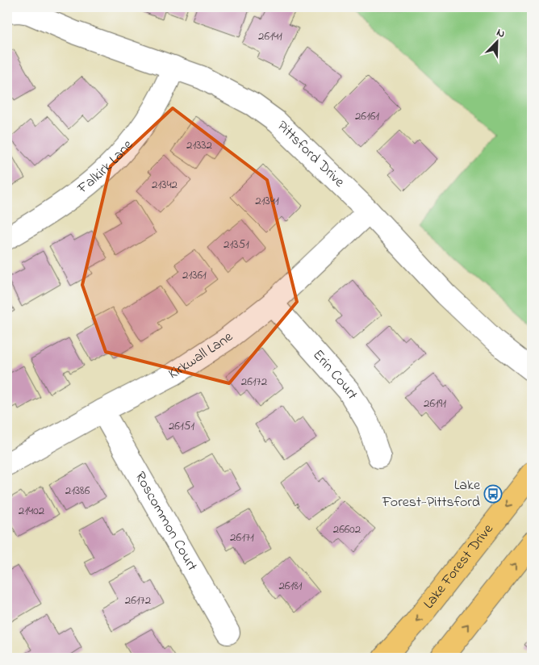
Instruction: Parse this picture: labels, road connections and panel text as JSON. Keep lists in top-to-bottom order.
{
  "streets": {
    "main road": ["Lake Forest Drive"],
    "street": [
      "Pittsford Drive",
      "Falkirk Lane",
      "Kirkwall Lane",
      "Erin Court",
      "Roscommon Court"
    ]
  },
  "crossings": [
    ["Pittsford Drive", "Falkirk Lane"],
    ["Pittsford Drive", "Kirkwall Lane"],
    ["Kirkwall Lane", "Erin Court"],
    ["Kirkwall Lane", "Roscommon Court"]
  ],
  "places": {
    "bus stop": ["Lake Forest-Pittsford"]
  },
  "house_numbers": [
    "26141",
    "26161",
    "21332",
    "21342",
    "21341",
    "21351",
    "21361",
    "26172",
    "26191",
    "26151",
    "21386",
    "21402",
    "26602",
    "26171",
    "26181",
    "26172"
  ],
  "north": "top right"
}
